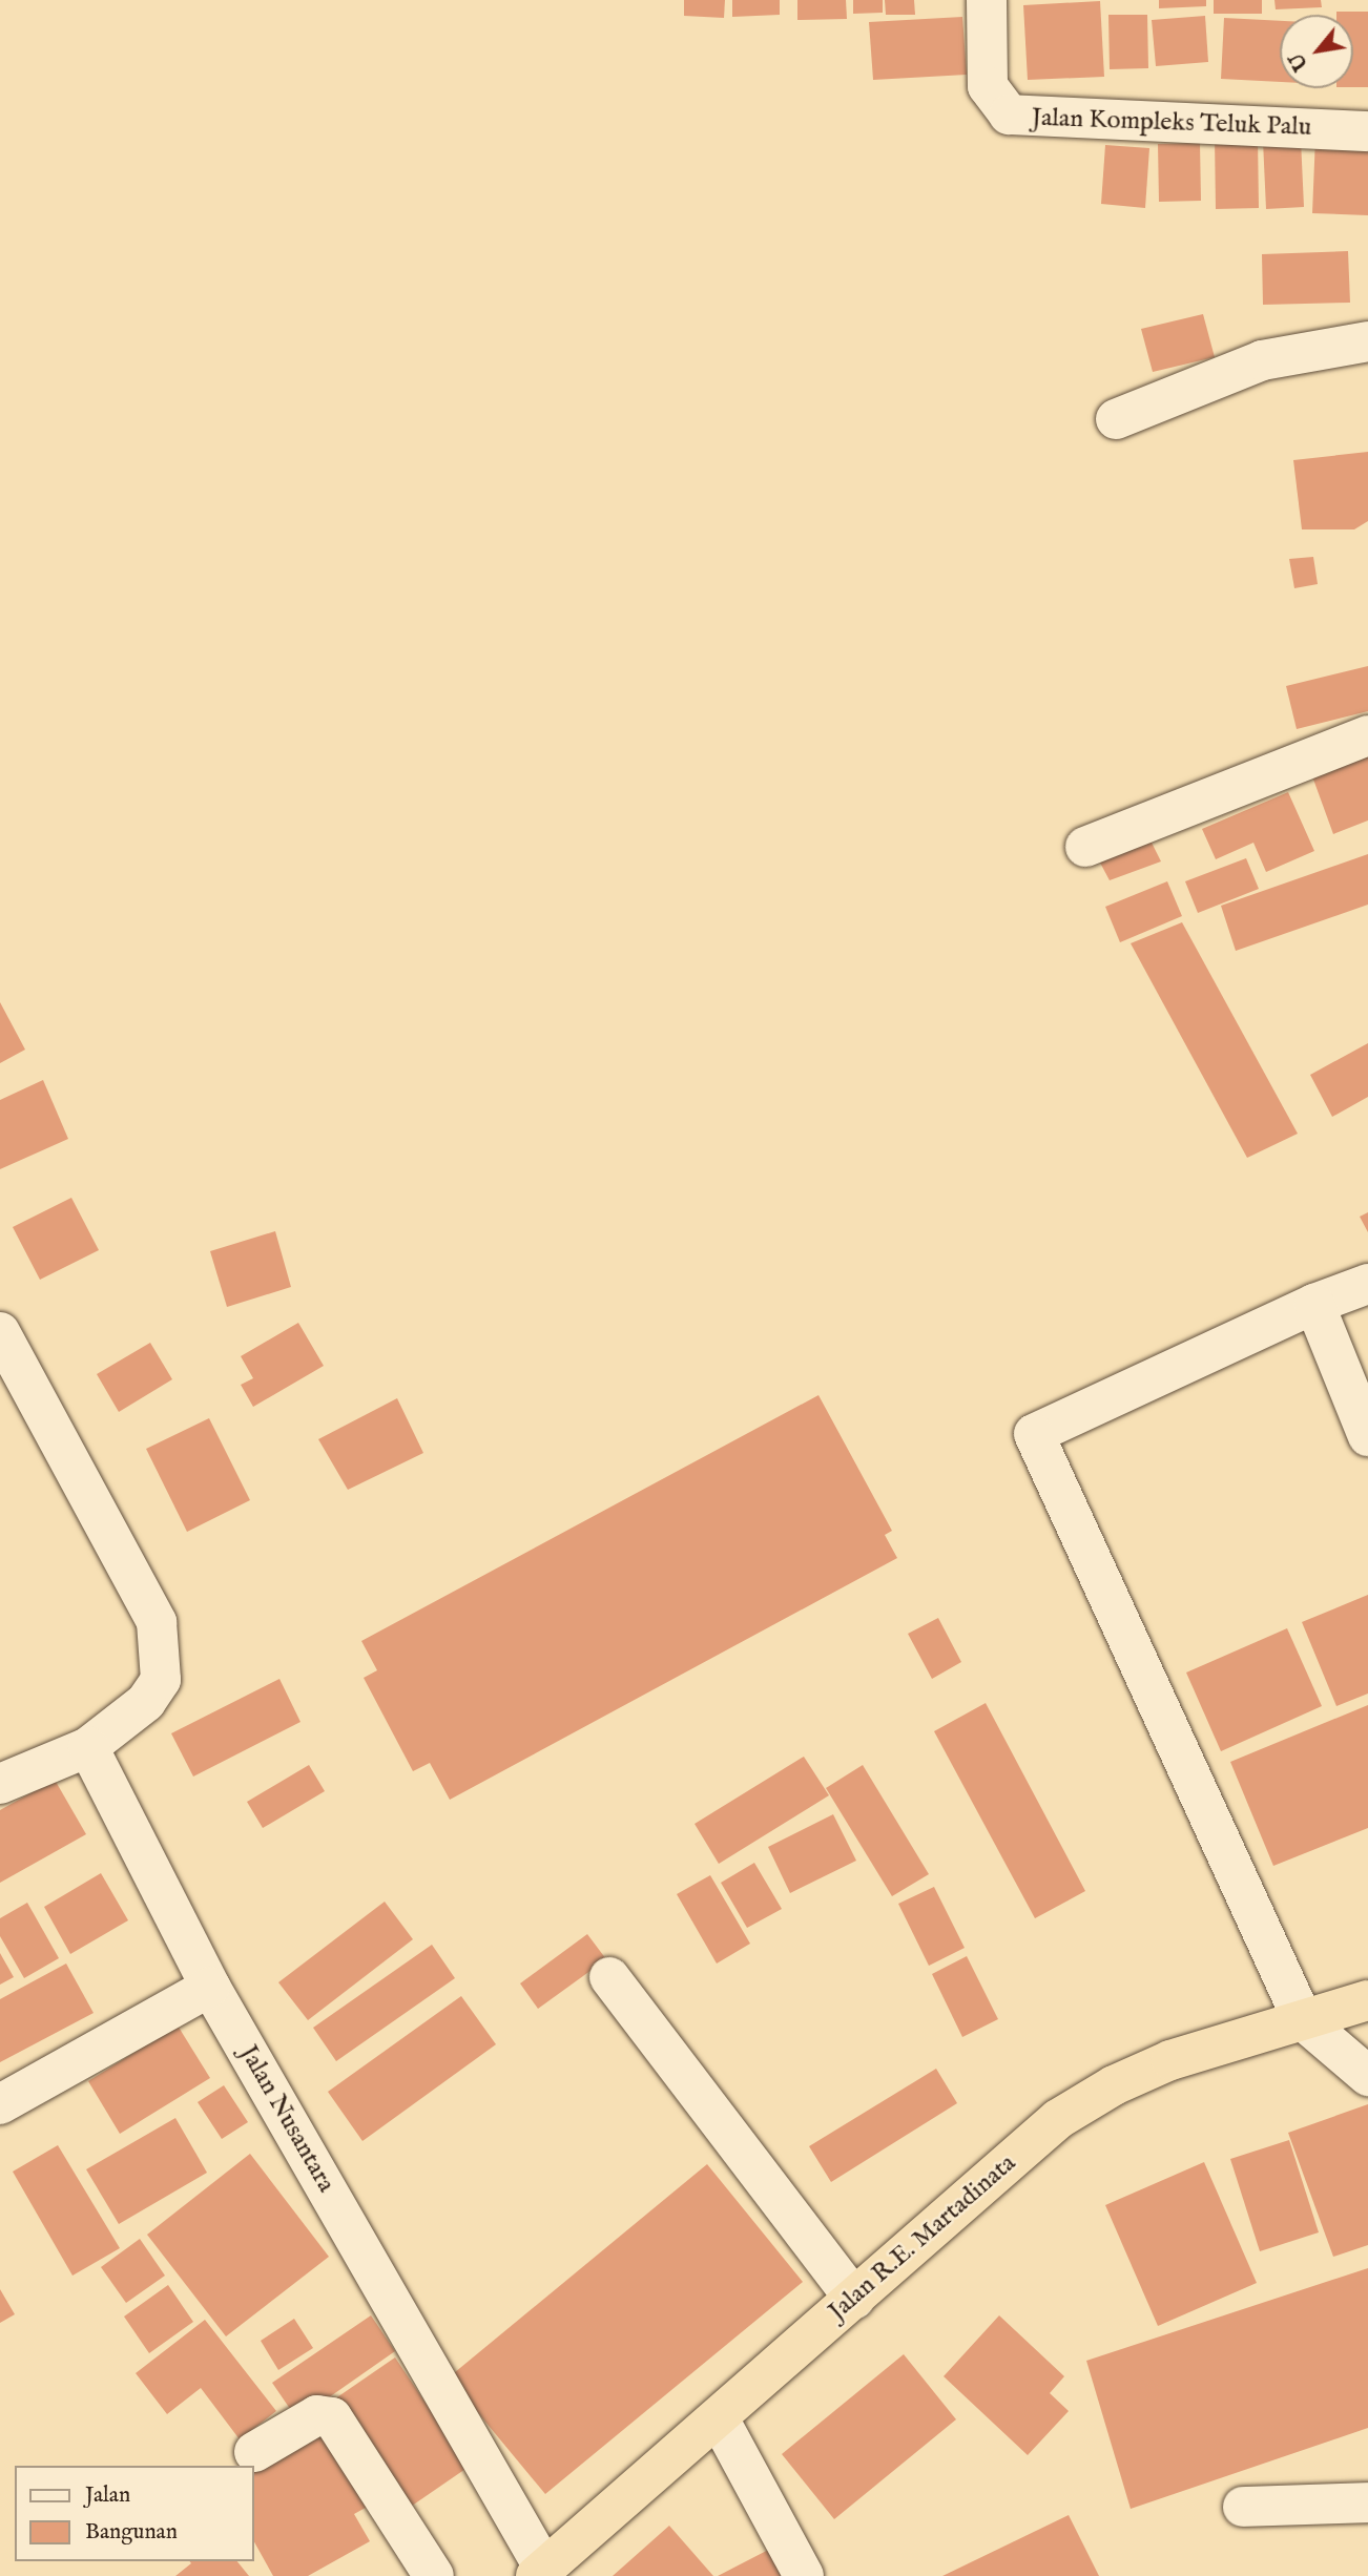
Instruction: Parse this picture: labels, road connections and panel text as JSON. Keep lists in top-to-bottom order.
{
  "streets": {
    "highway": ["Jalan R.E. Martadinata"],
    "street": ["Jalan Kompleks Teluk Palu", "Jalan Nusantara"]
  },
  "crossings": [
    ["Jalan Nusantara", "Jalan R.E. Martadinata"]
  ],
  "legend": ["Jalan", "Bangunan"],
  "north": "bottom left"
}
